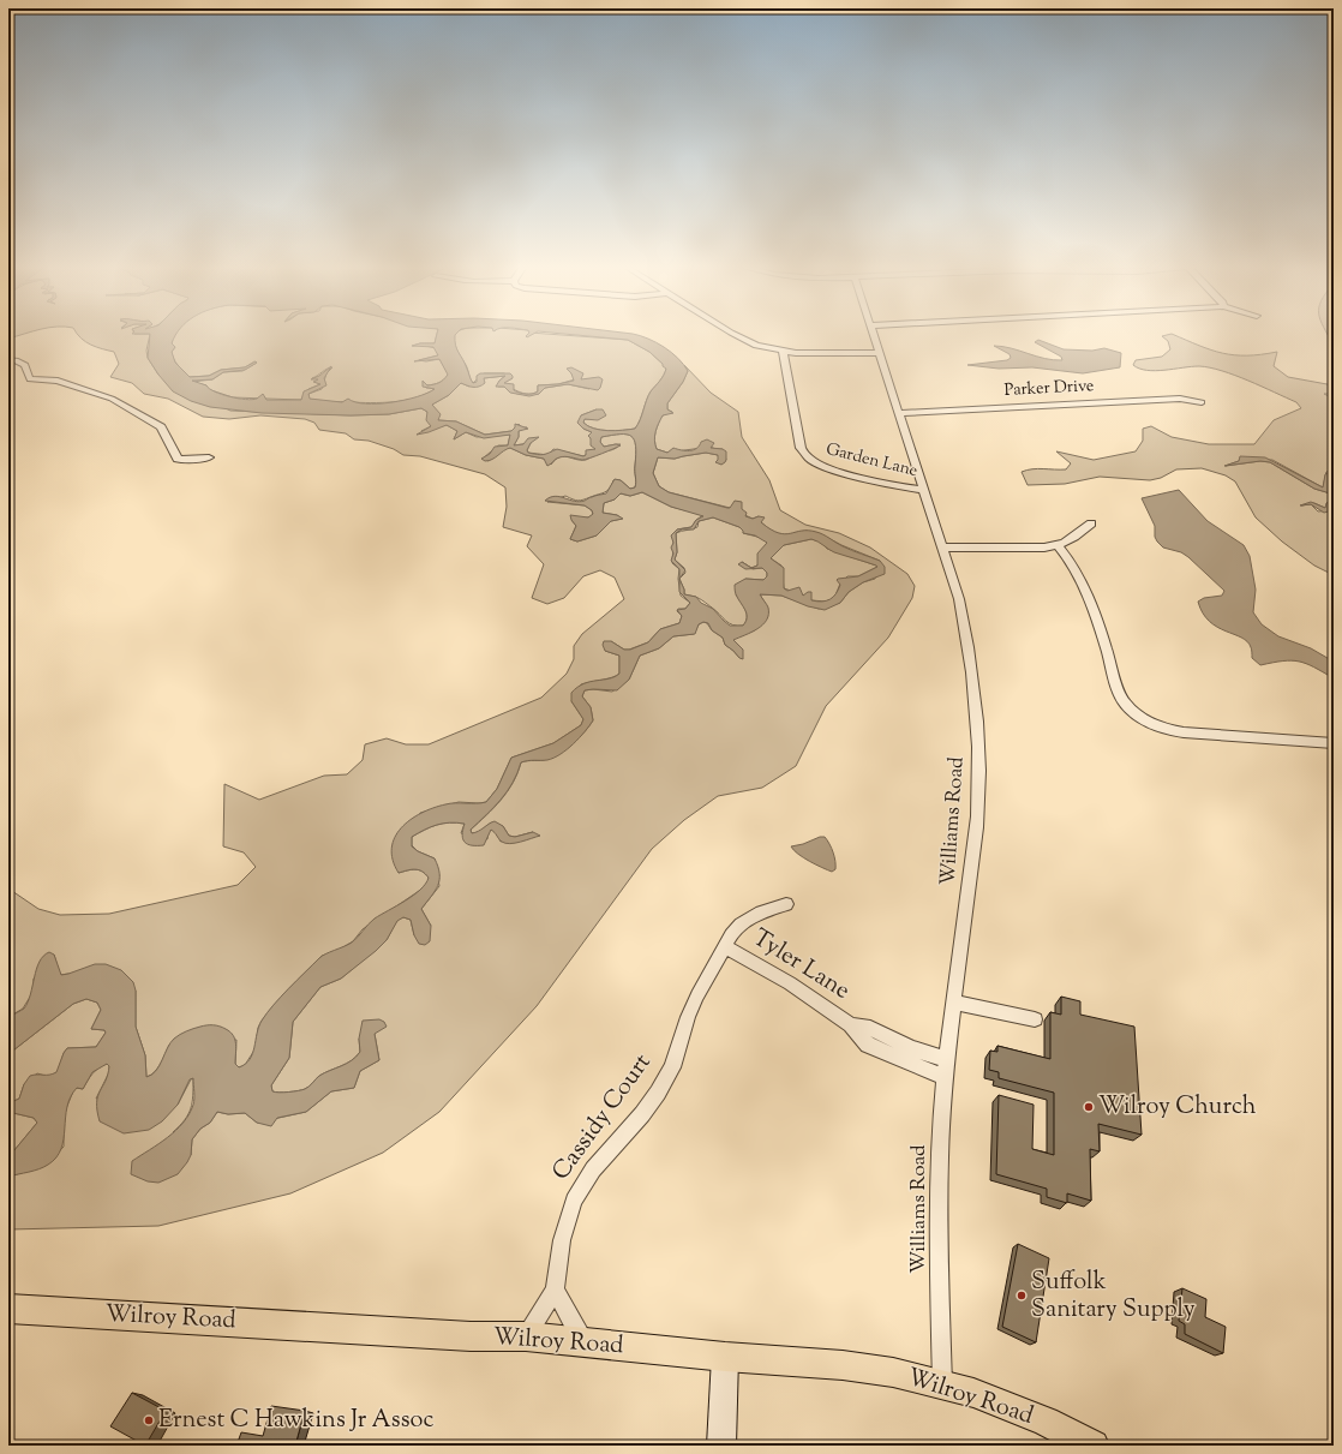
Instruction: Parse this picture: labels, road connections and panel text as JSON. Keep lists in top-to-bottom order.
{
  "streets": {
    "main road": ["Wilroy Road"],
    "street": [
      "Parker Drive",
      "Garden Lane",
      "Williams Road",
      "Tyler Lane",
      "Cassidy Court"
    ]
  },
  "crossings": [
    ["Parker Drive", "Williams Road"],
    ["Garden Lane", "Williams Road"],
    ["Williams Road", "Tyler Lane"],
    ["Williams Road", "Wilroy Road"],
    ["Tyler Lane", "Cassidy Court"],
    ["Cassidy Court", "Wilroy Road"]
  ],
  "places": ["Wilroy Church", "Suffolk Sanitary Supply", "Ernest C Hawkins Jr Assoc"]
}
